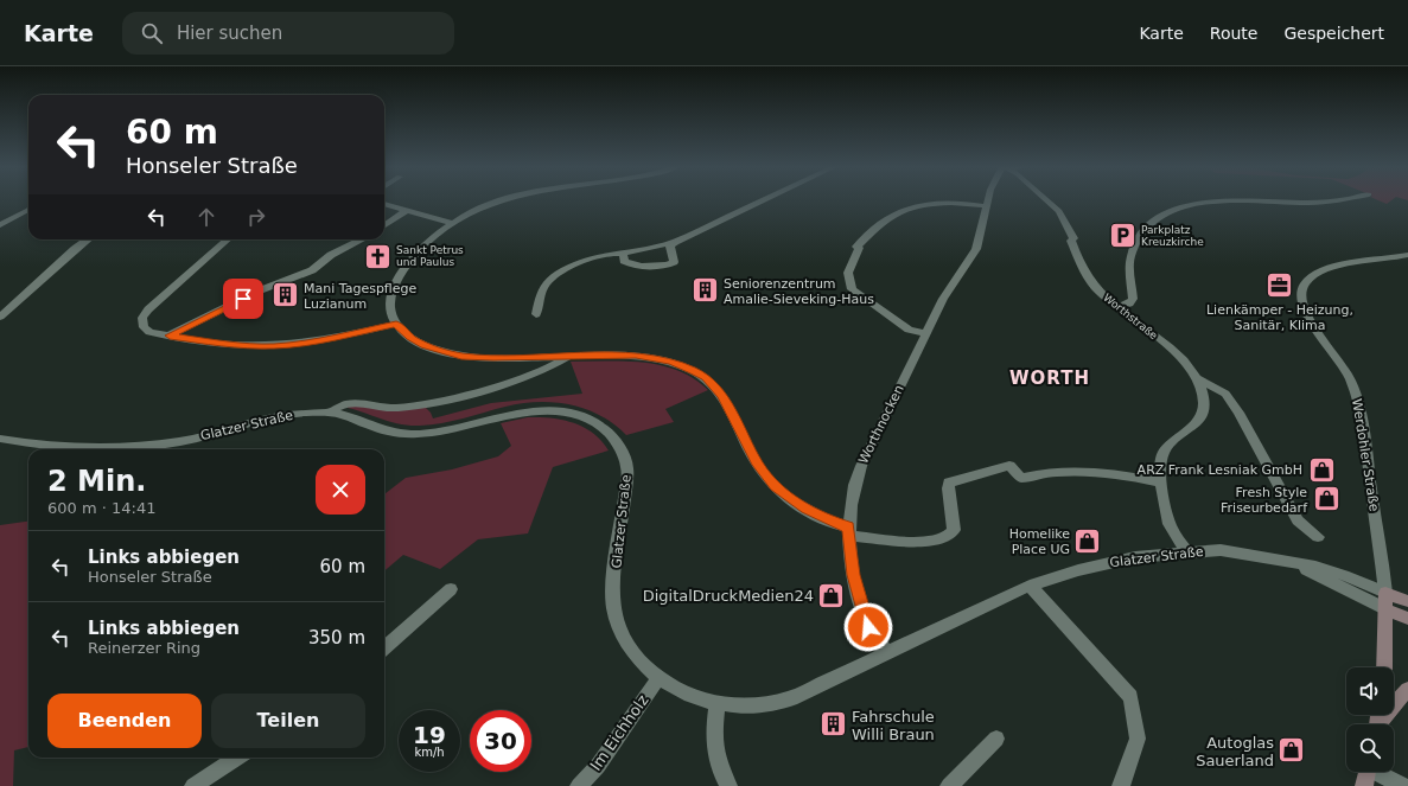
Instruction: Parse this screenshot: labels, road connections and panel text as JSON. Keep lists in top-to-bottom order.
{
  "streets": {
    "main road": ["Werdohler Straße"],
    "street": [
      "Worthstraße",
      "Worthnocken",
      "Glatzer Straße",
      "Im Eichholz"
    ]
  },
  "crossings": [
    ["Worthstraße", "Glatzer Straße"],
    ["Worthnocken", "Glatzer Straße"],
    ["Glatzer Straße", "Werdohler Straße"],
    ["Glatzer Straße", "Im Eichholz"]
  ],
  "districts": ["WORTH"],
  "places": {
    "parking": ["Parkplatz Kreuzkirche"],
    "church": ["Sankt Petrus und Paulus"],
    "office": ["Lienkämper - Heizung, Sanitär, Klima"],
    "building": ["Seniorenzentrum Amalie-Sieveking-Haus", "Mani Tagespflege Luzianum", "Fahrschule Willi Braun"],
    "shop": [
      "ARZ Frank Lesniak GmbH",
      "Fresh Style Friseurbedarf",
      "Homelike Place UG",
      "DigitalDruckMedien24",
      "Autoglas Sauerland"
    ]
  },
  "page": {
    "header": "Karte",
    "search": "Hier suchen",
    "nav": ["Karte", "Route", "Gespeichert"],
    "turn": ["60 m", "Honseler Straße"],
    "heading": ["2 Min.", "600 m · 14:41"],
    "list": [
      {
        "name": "Links abbiegen",
        "note": "Honseler Straße",
        "value": "60 m"
      },
      {
        "name": "Links abbiegen",
        "note": "Reinerzer Ring",
        "value": "350 m"
      }
    ],
    "buttons": ["Beenden", "Teilen"],
    "speed": "19 km/h",
    "limit": "30"
  }
}
